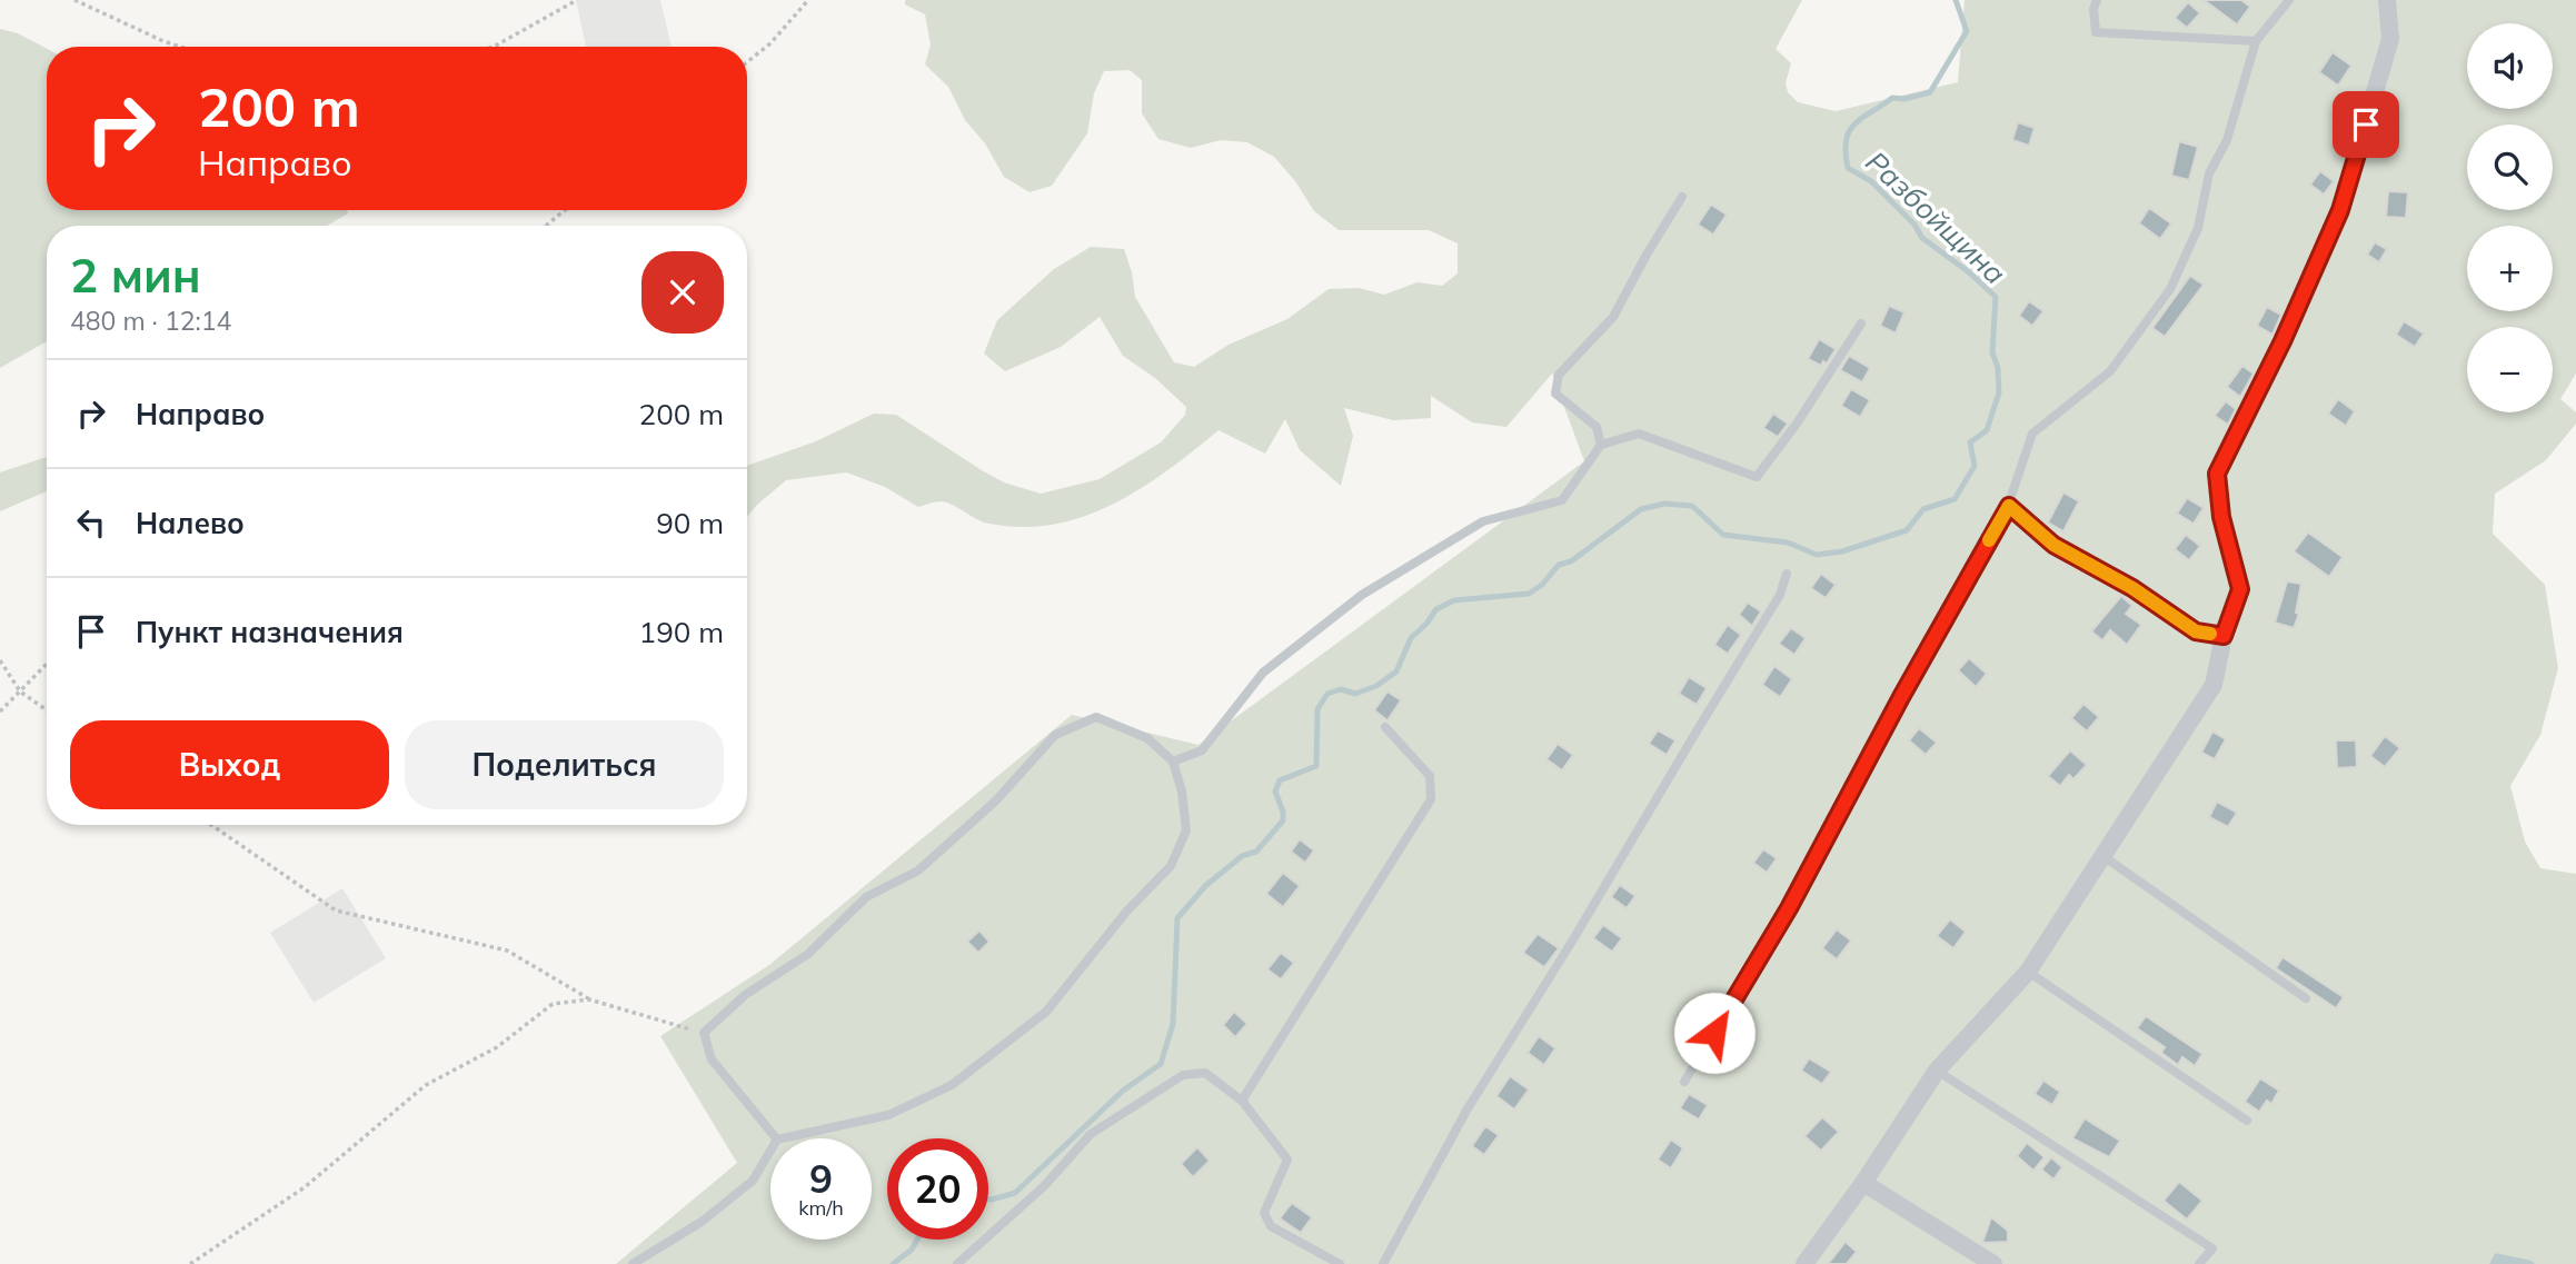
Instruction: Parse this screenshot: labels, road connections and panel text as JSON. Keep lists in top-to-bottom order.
{
  "water": ["Разбойщина"],
  "page": {
    "map_buttons": ["+", "−"],
    "turn": ["200 m", "Направо"],
    "heading": ["2 мин", "480 m · 12:14"],
    "list": [
      {
        "name": "Направо",
        "value": "200 m"
      },
      {
        "name": "Налево",
        "value": "90 m"
      },
      {
        "name": "Пункт назначения",
        "value": "190 m"
      }
    ],
    "buttons": ["Выход", "Поделиться"],
    "speed": "9 km/h",
    "limit": "20"
  }
}
